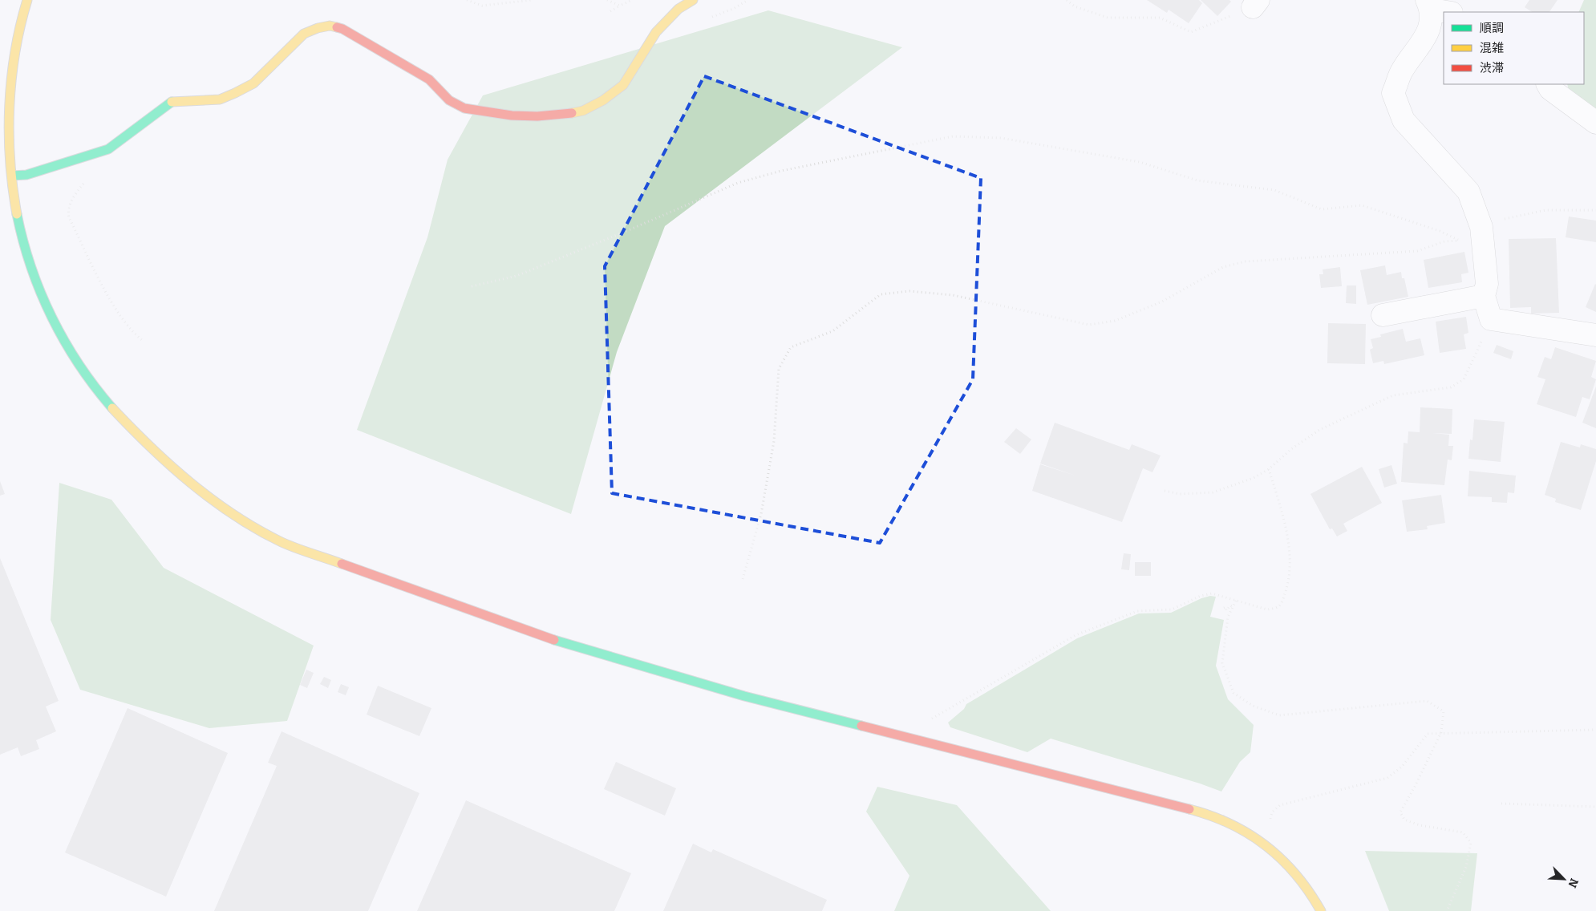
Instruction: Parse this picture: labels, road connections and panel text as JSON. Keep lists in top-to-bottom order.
{
  "legend": ["順調", "混雑", "渋滞"],
  "north": "bottom right"
}
